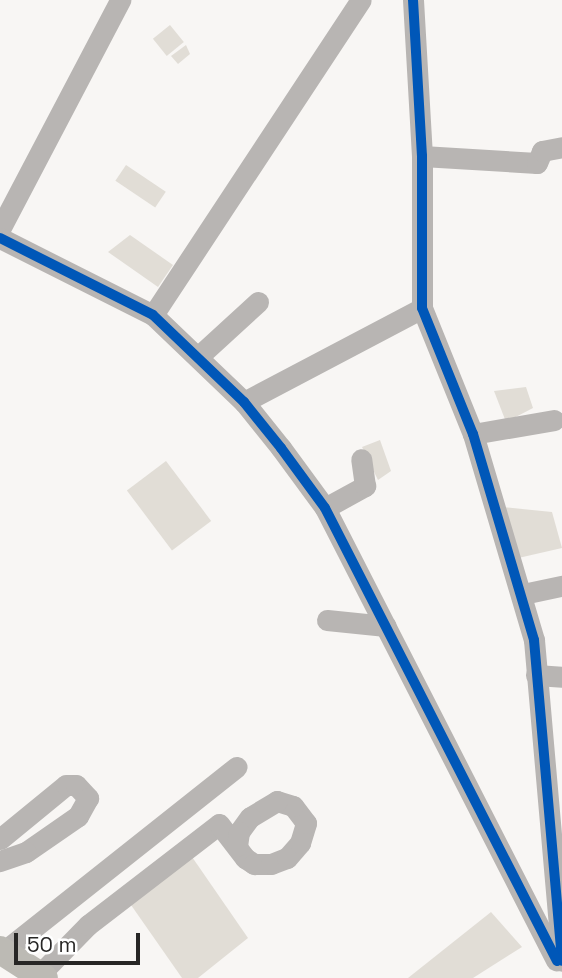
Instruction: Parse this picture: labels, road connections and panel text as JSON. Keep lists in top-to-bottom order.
{
  "scale_bar": "50 m"
}
